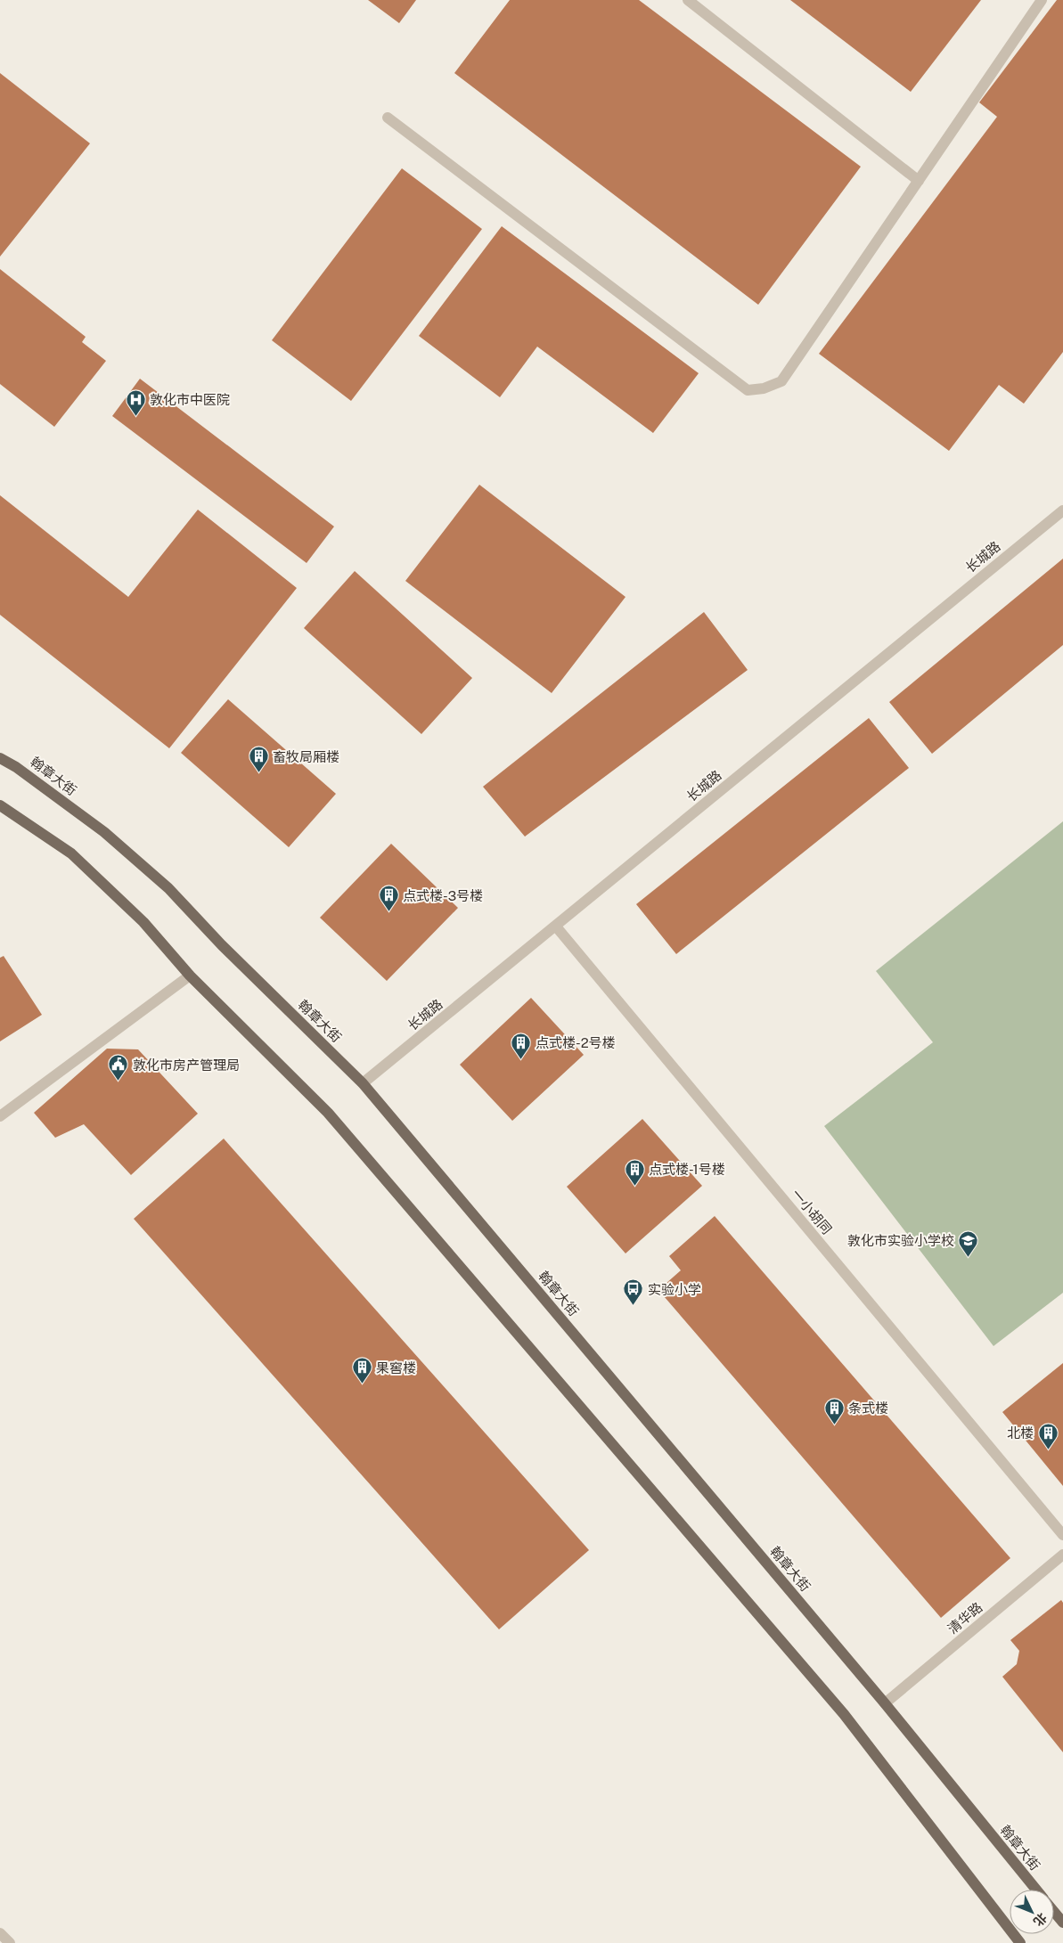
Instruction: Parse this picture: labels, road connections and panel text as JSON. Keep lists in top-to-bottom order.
{
  "streets": {
    "main road": ["翰章大街"],
    "street": ["长城路", "一小胡同", "清华路"]
  },
  "crossings": [
    ["长城路", "翰章大街"],
    ["长城路", "一小胡同"],
    ["翰章大街", "清华路"]
  ],
  "places": {
    "hospital": ["敦化市中医院"],
    "building": [
      "畜牧局厢楼",
      "点式楼-3号楼",
      "点式楼-2号楼",
      "点式楼-1号楼",
      "果窖楼",
      "条式楼",
      "北楼"
    ],
    "public building": ["敦化市房产管理局"],
    "school or university": ["敦化市实验小学校"],
    "bus stop": ["实验小学"]
  },
  "north": "bottom right"
}
